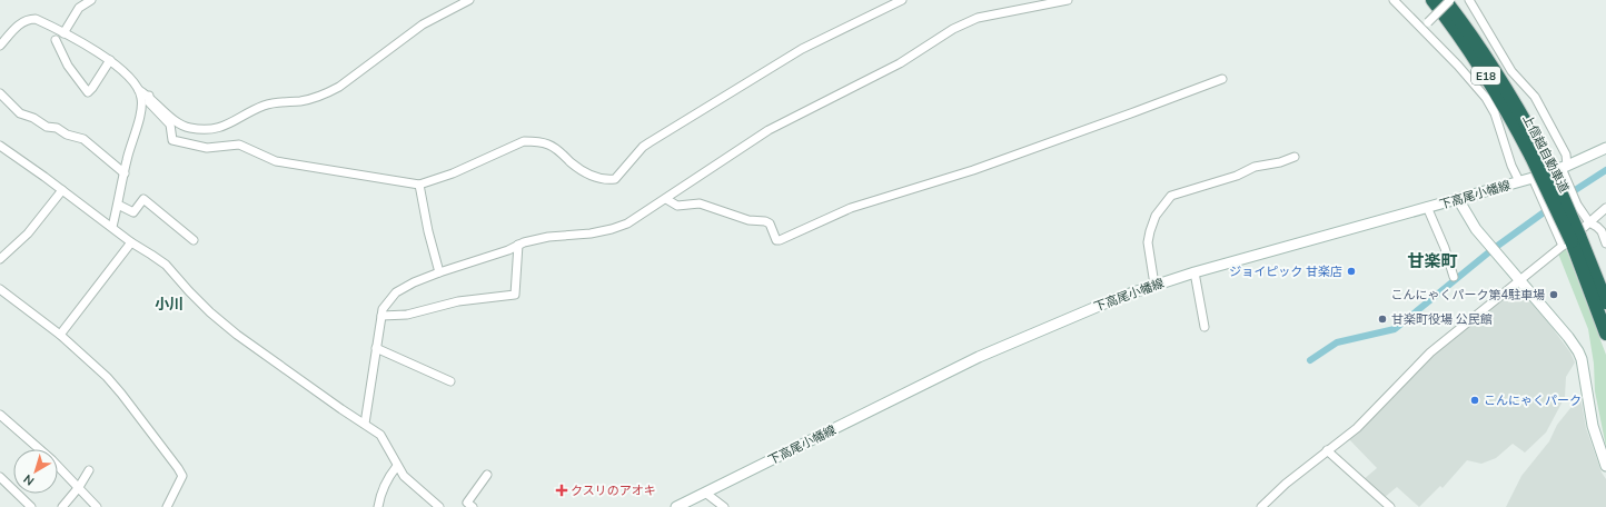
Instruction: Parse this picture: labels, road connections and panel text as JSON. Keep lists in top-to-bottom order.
{
  "streets": {
    "highway": ["E18", "上信越自動車道"],
    "main road": ["下高尾小幡線"]
  },
  "districts": ["甘楽町", "小川"],
  "places": {
    "other": [
      "ジョイピック 甘楽店",
      "こんにゃくパーク第4駐車場",
      "甘楽町役場 公民館",
      "こんにゃくパーク"
    ],
    "health": ["クスリのアオキ"]
  },
  "north": "bottom left"
}
